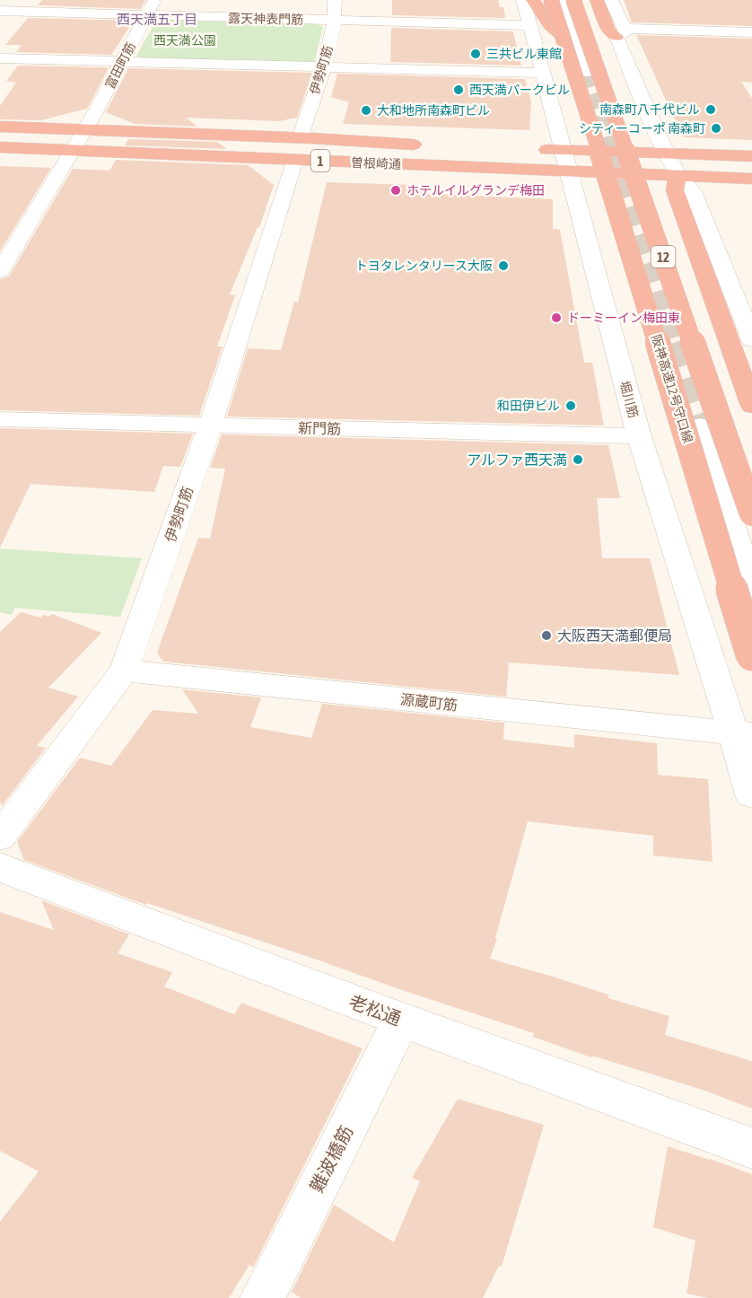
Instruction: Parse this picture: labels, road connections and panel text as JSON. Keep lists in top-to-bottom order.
{
  "streets": {
    "highway": [
      "1",
      "曽根崎通",
      "12",
      "阪神高速12号守口線"
    ],
    "street": [
      "露天神表門筋",
      "富田町筋",
      "伊勢町筋",
      "堀川筋",
      "新門筋",
      "源蔵町筋",
      "老松通",
      "難波橋筋"
    ]
  },
  "crossings": [
    ["露天神表門筋", "富田町筋"],
    ["露天神表門筋", "伊勢町筋"],
    ["露天神表門筋", "堀川筋"],
    ["富田町筋", "曽根崎通"],
    ["伊勢町筋", "曽根崎通"],
    ["伊勢町筋", "新門筋"],
    ["伊勢町筋", "源蔵町筋"],
    ["曽根崎通", "堀川筋"],
    ["堀川筋", "新門筋"],
    ["堀川筋", "源蔵町筋"],
    ["老松通", "難波橋筋"]
  ],
  "districts": ["西天満五丁目"],
  "parks": ["西天満公園"],
  "places": [
    "三共ビル東館",
    "西天満パークビル",
    "南森町八千代ビル",
    "大和地所南森町ビル",
    "シティーコーポ 南森町",
    "ホテルイルグランデ梅田",
    "トヨタレンタリース大阪",
    "ドーミーイン梅田東",
    "和田伊ビル",
    "アルファ西天満",
    "大阪西天満郵便局"
  ]
}
